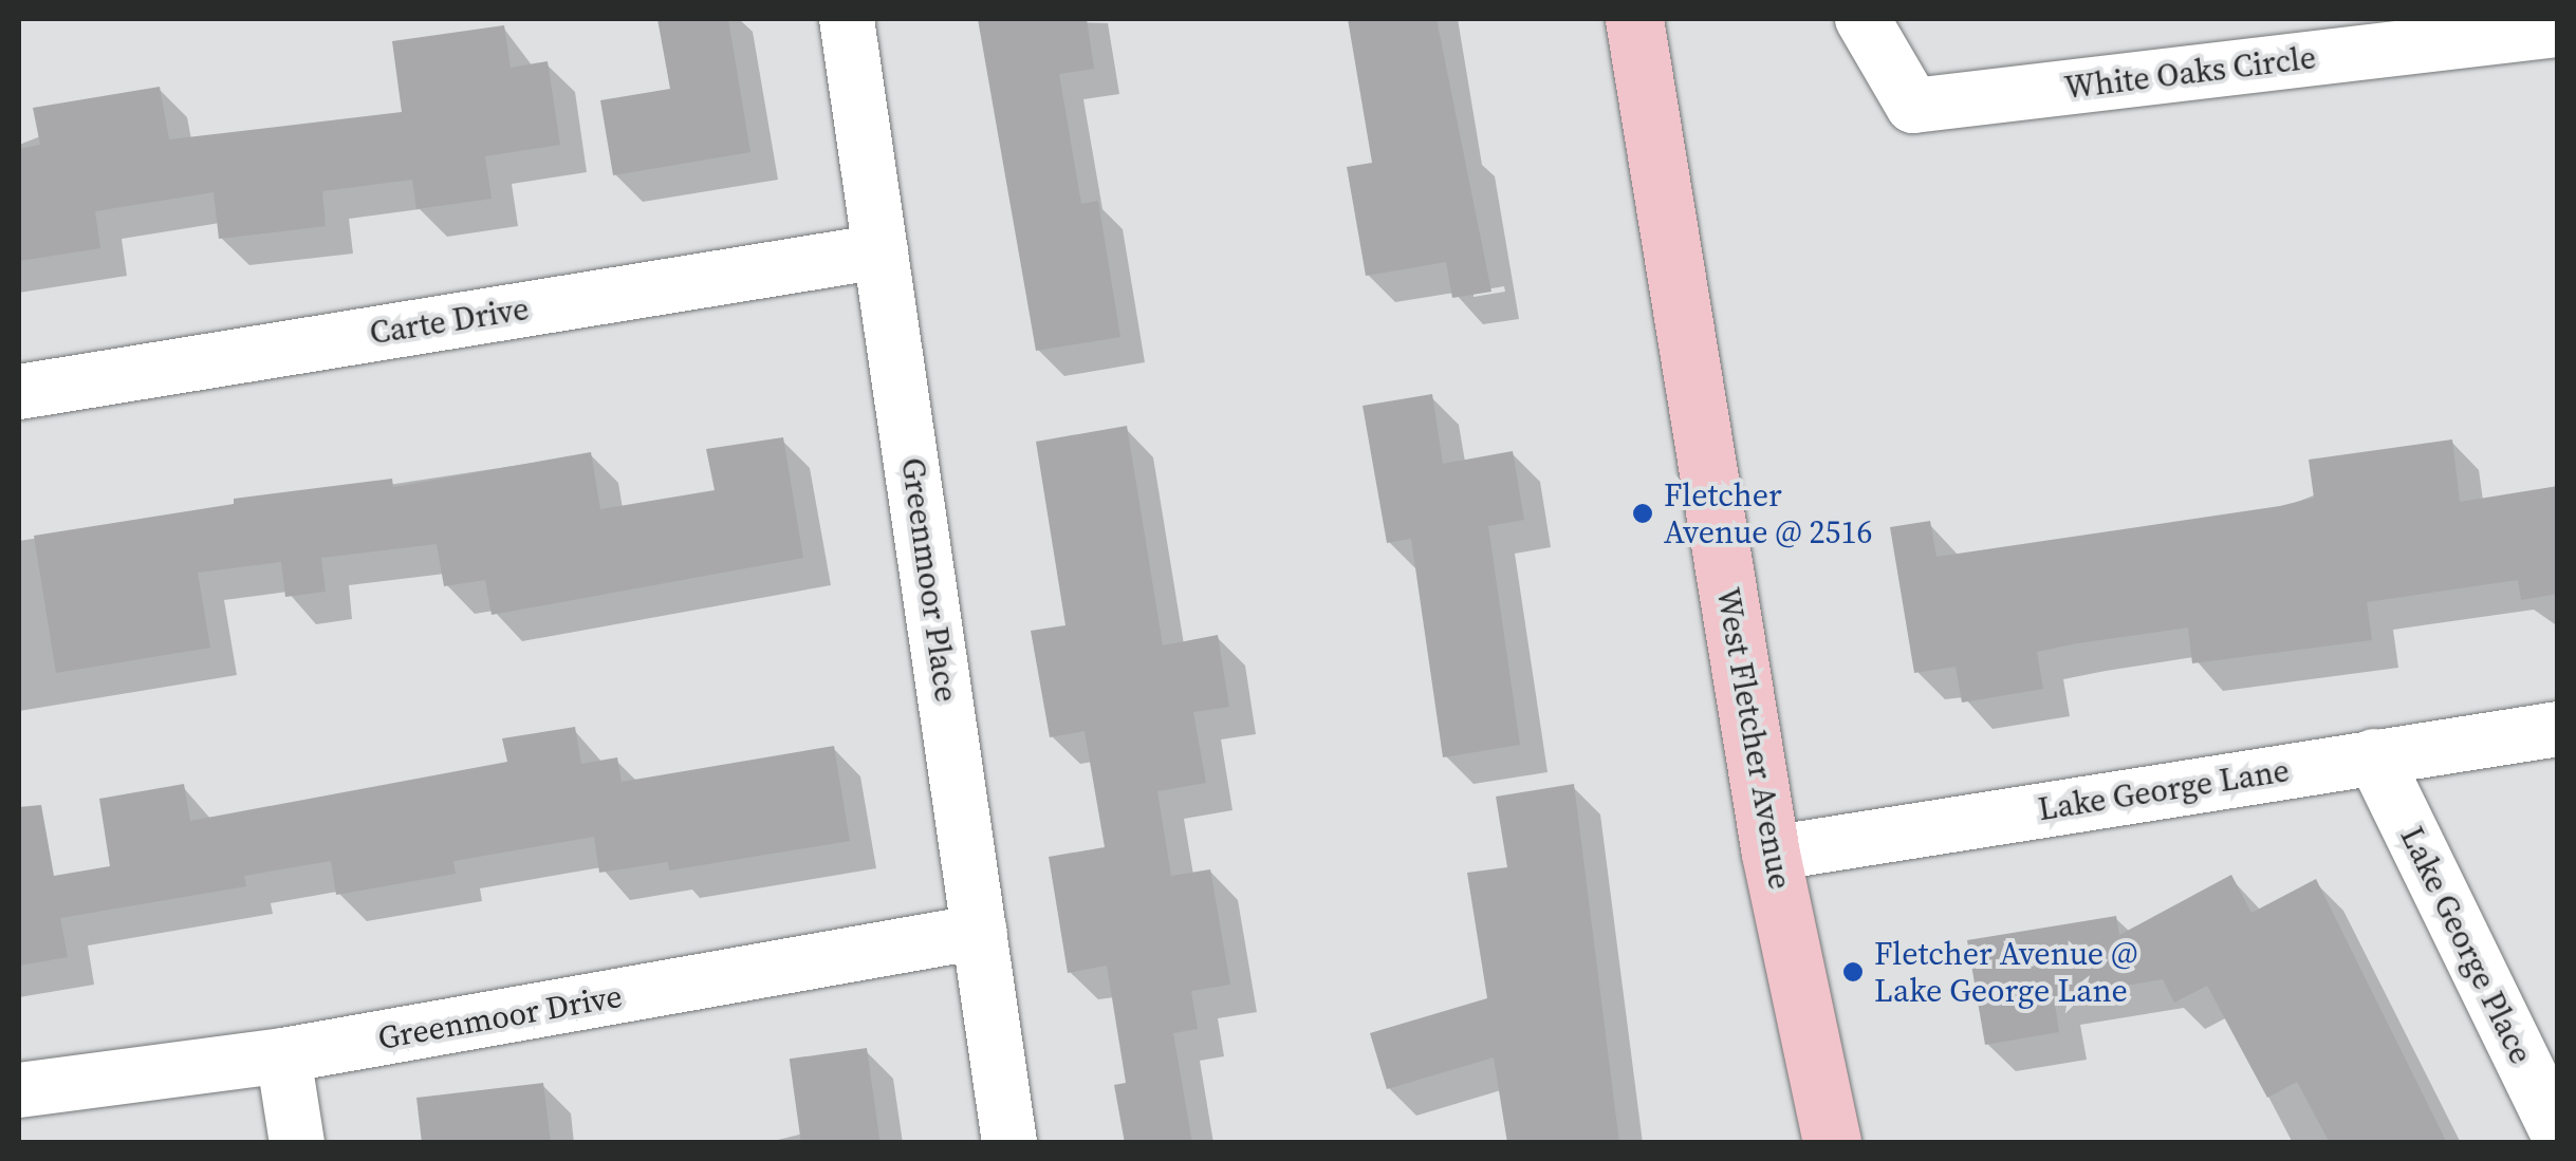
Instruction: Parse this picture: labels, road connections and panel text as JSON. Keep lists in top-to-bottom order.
{
  "streets": {
    "main road": ["West Fletcher Avenue"],
    "street": [
      "White Oaks Circle",
      "Carte Drive",
      "Greenmoor Place",
      "Lake George Lane",
      "Lake George Place",
      "Greenmoor Drive"
    ]
  },
  "crossings": [
    ["Carte Drive", "Greenmoor Place"],
    ["Greenmoor Place", "Greenmoor Drive"],
    ["West Fletcher Avenue", "Lake George Lane"],
    ["Lake George Lane", "Lake George Place"]
  ],
  "places": ["Fletcher Avenue @ 2516", "Fletcher Avenue @ Lake George Lane"]
}
